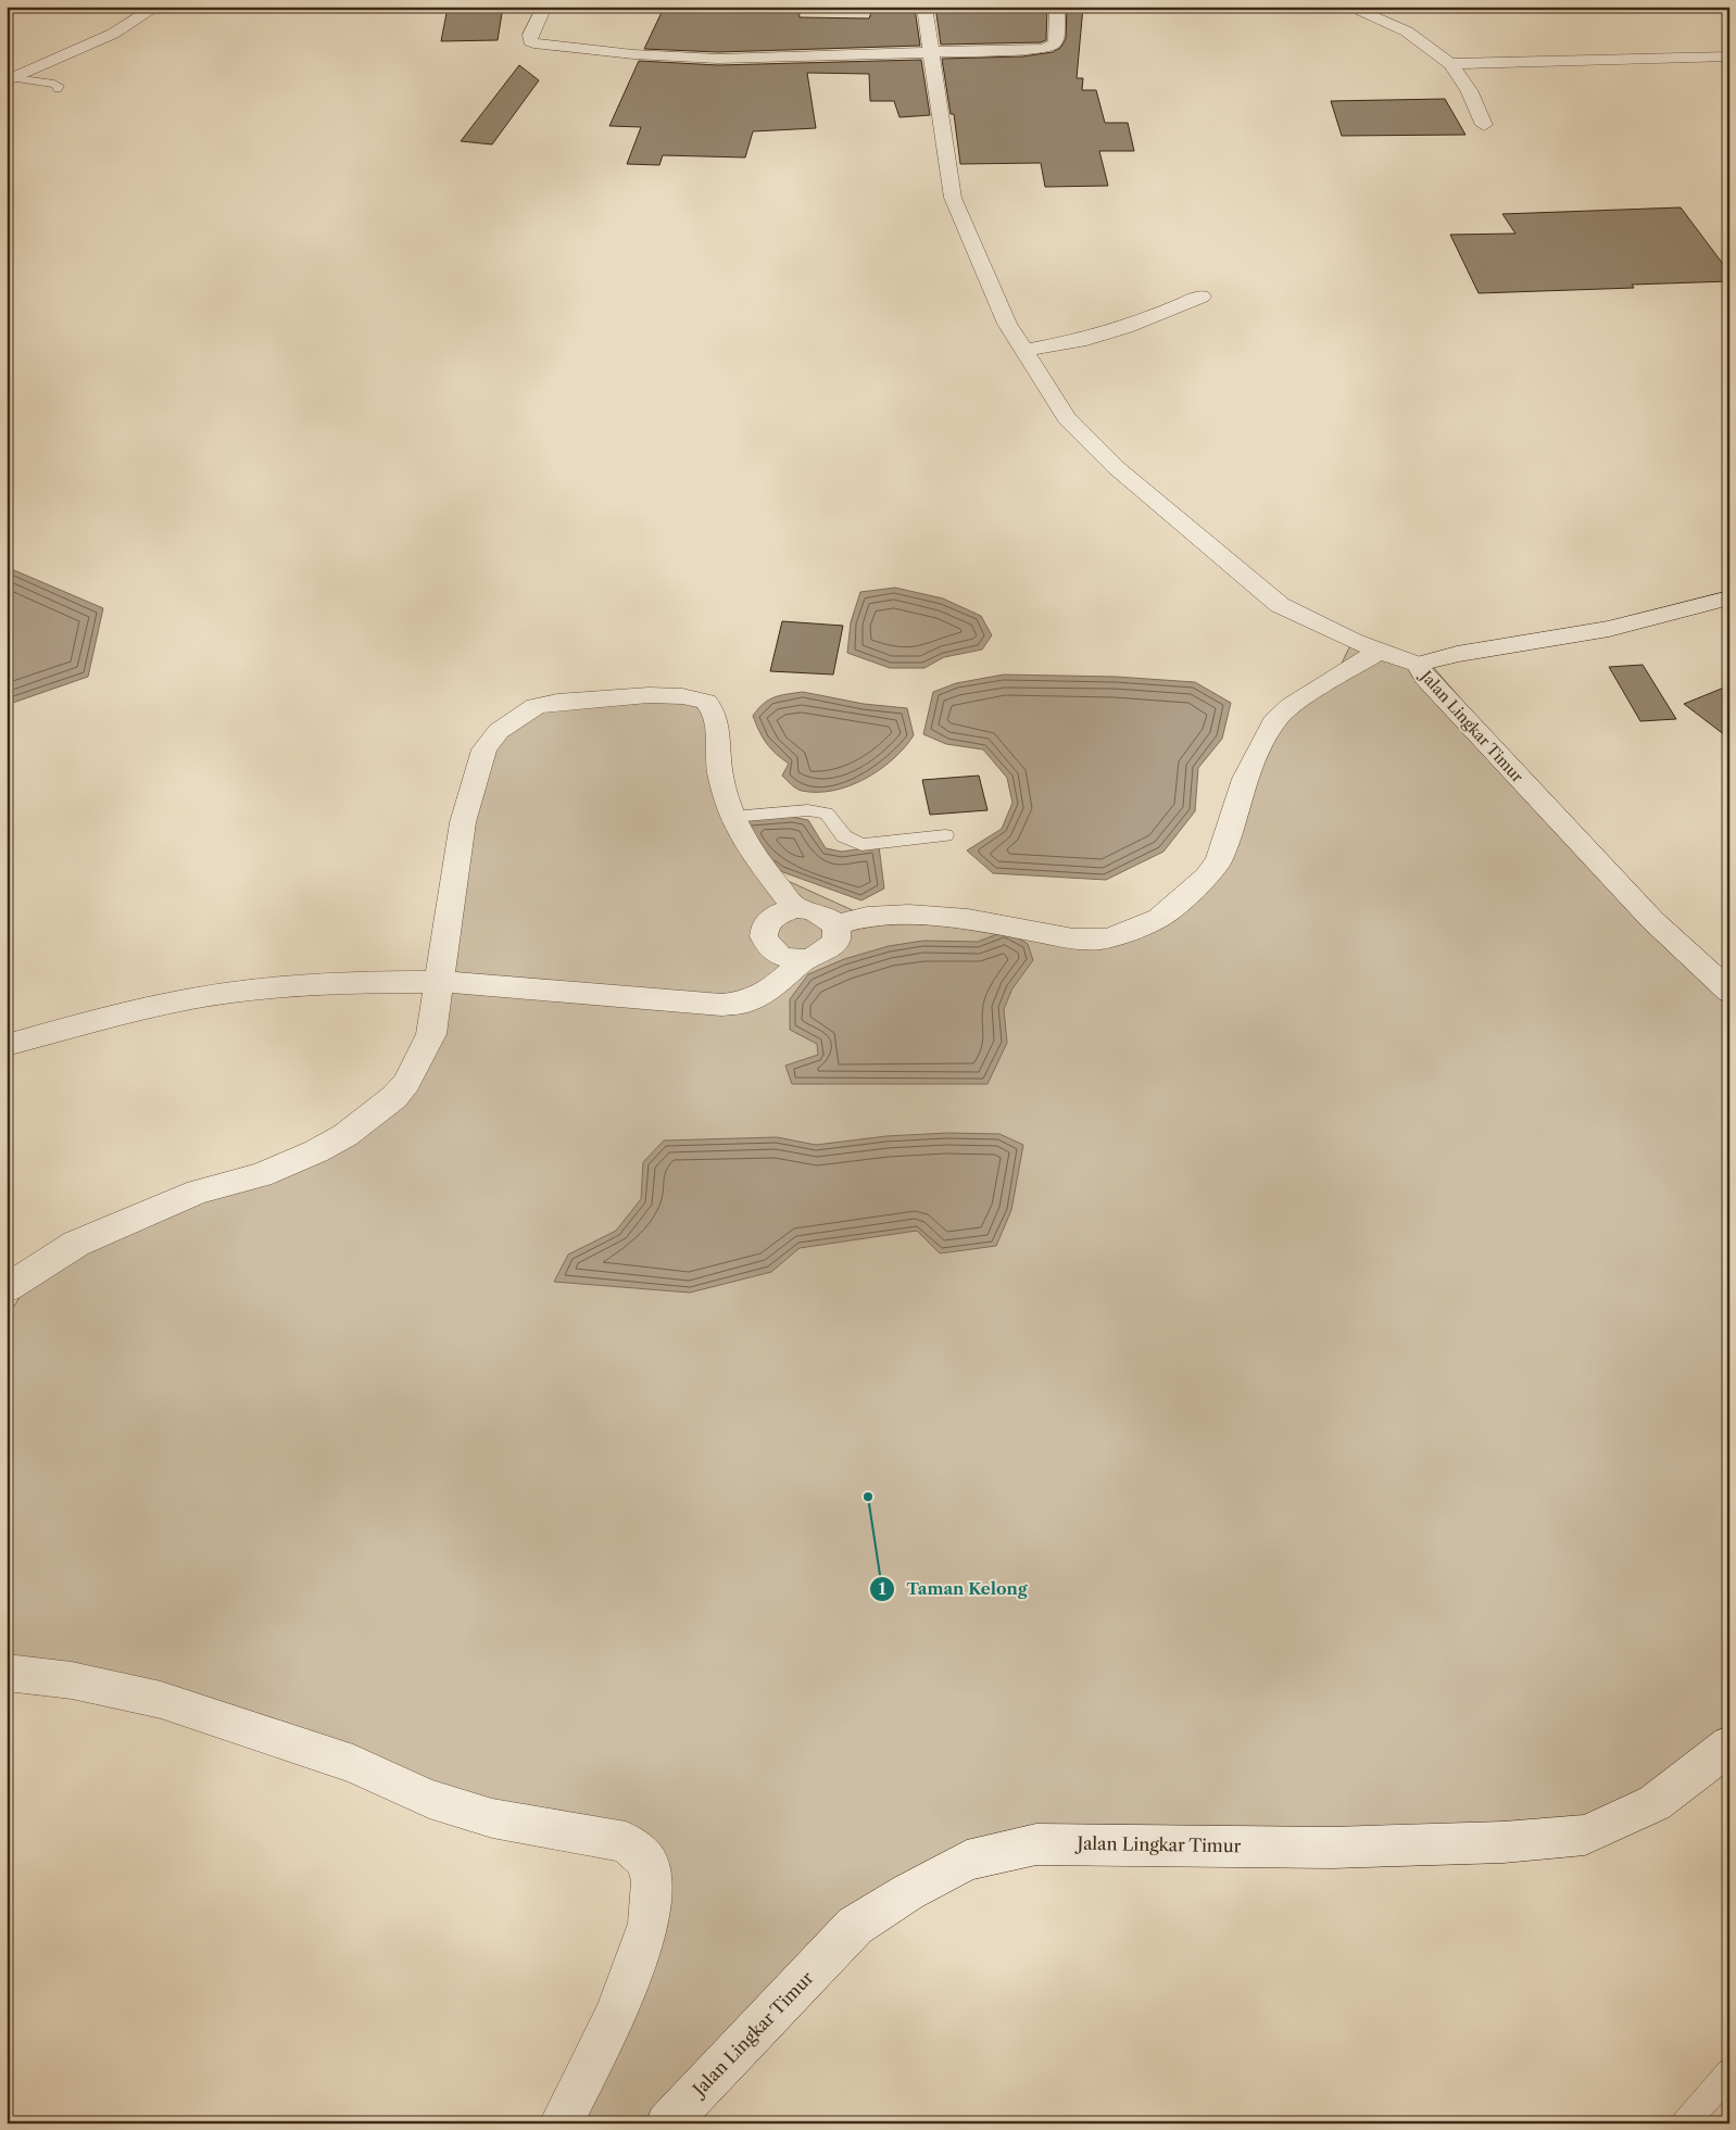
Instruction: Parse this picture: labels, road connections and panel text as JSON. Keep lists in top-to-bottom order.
{
  "streets": {
    "street": ["Jalan Lingkar Timur"]
  },
  "places": ["Taman Kelong"]
}
